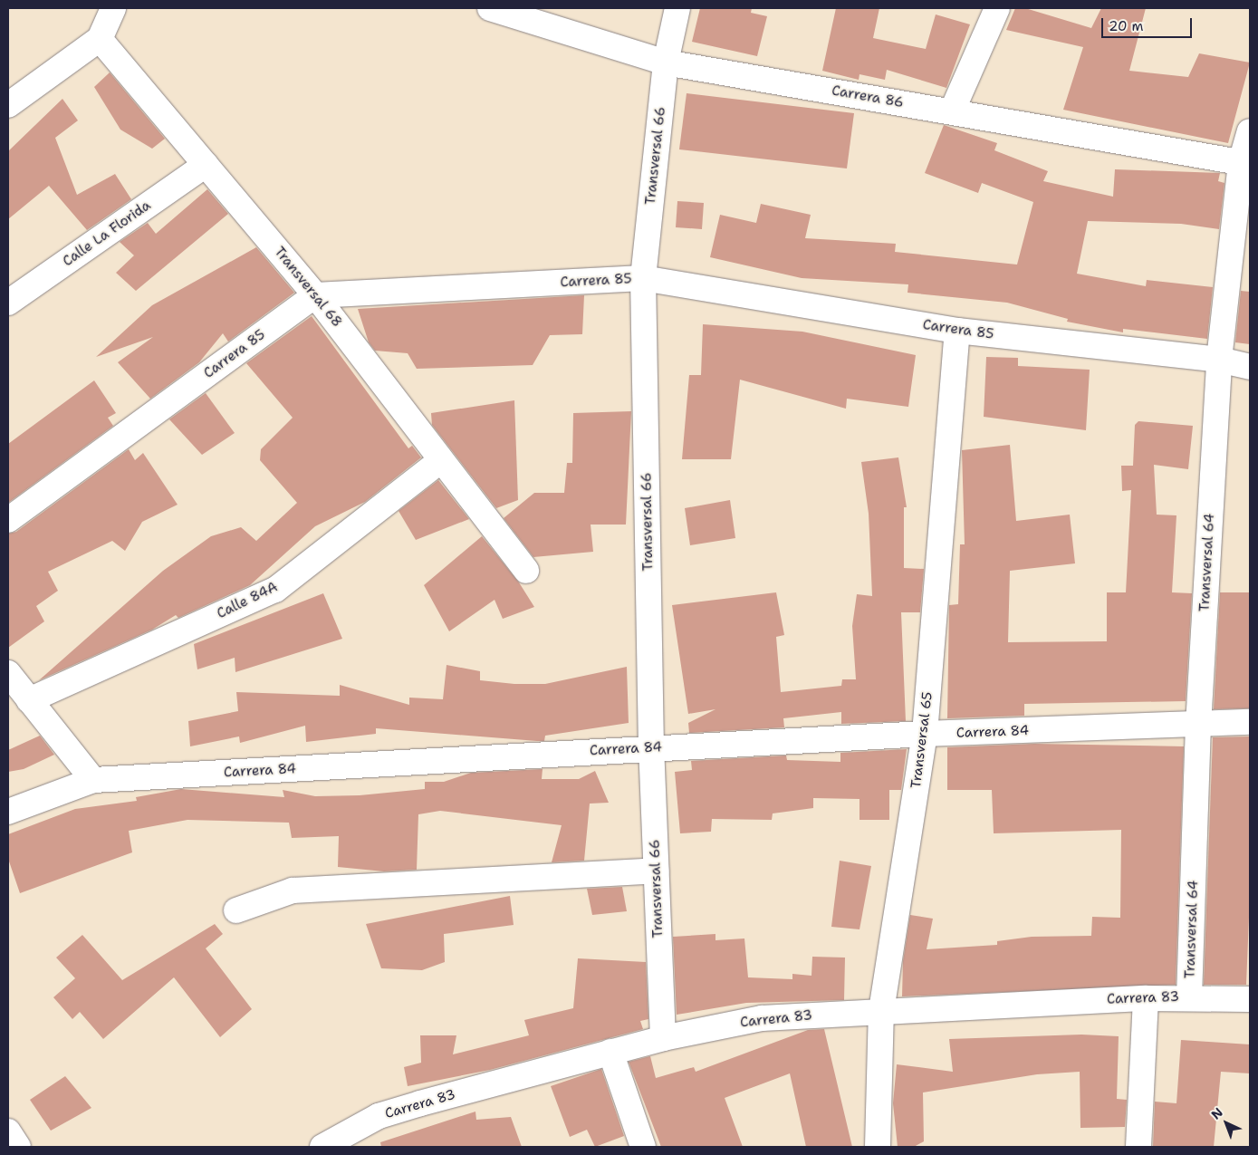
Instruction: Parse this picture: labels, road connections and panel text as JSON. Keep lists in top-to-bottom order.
{
  "streets": {
    "street": [
      "Carrera 86",
      "Transversal 66",
      "Calle La Florida",
      "Carrera 85",
      "Transversal 68",
      "Transversal 64",
      "Calle 84A",
      "Carrera 84",
      "Transversal 65",
      "Carrera 83"
    ]
  },
  "crossings": [
    ["Carrera 86", "Transversal 66"],
    ["Carrera 86", "Transversal 64"],
    ["Transversal 66", "Carrera 85"],
    ["Transversal 66", "Carrera 84"],
    ["Transversal 66", "Carrera 83"],
    ["Calle La Florida", "Transversal 68"],
    ["Carrera 85", "Transversal 68"],
    ["Carrera 85", "Transversal 64"],
    ["Carrera 85", "Transversal 65"],
    ["Transversal 68", "Calle 84A"],
    ["Transversal 64", "Carrera 84"],
    ["Transversal 64", "Carrera 83"],
    ["Carrera 84", "Transversal 65"],
    ["Transversal 65", "Carrera 83"]
  ],
  "scale_bar": "20 m",
  "north": "top left"
}
